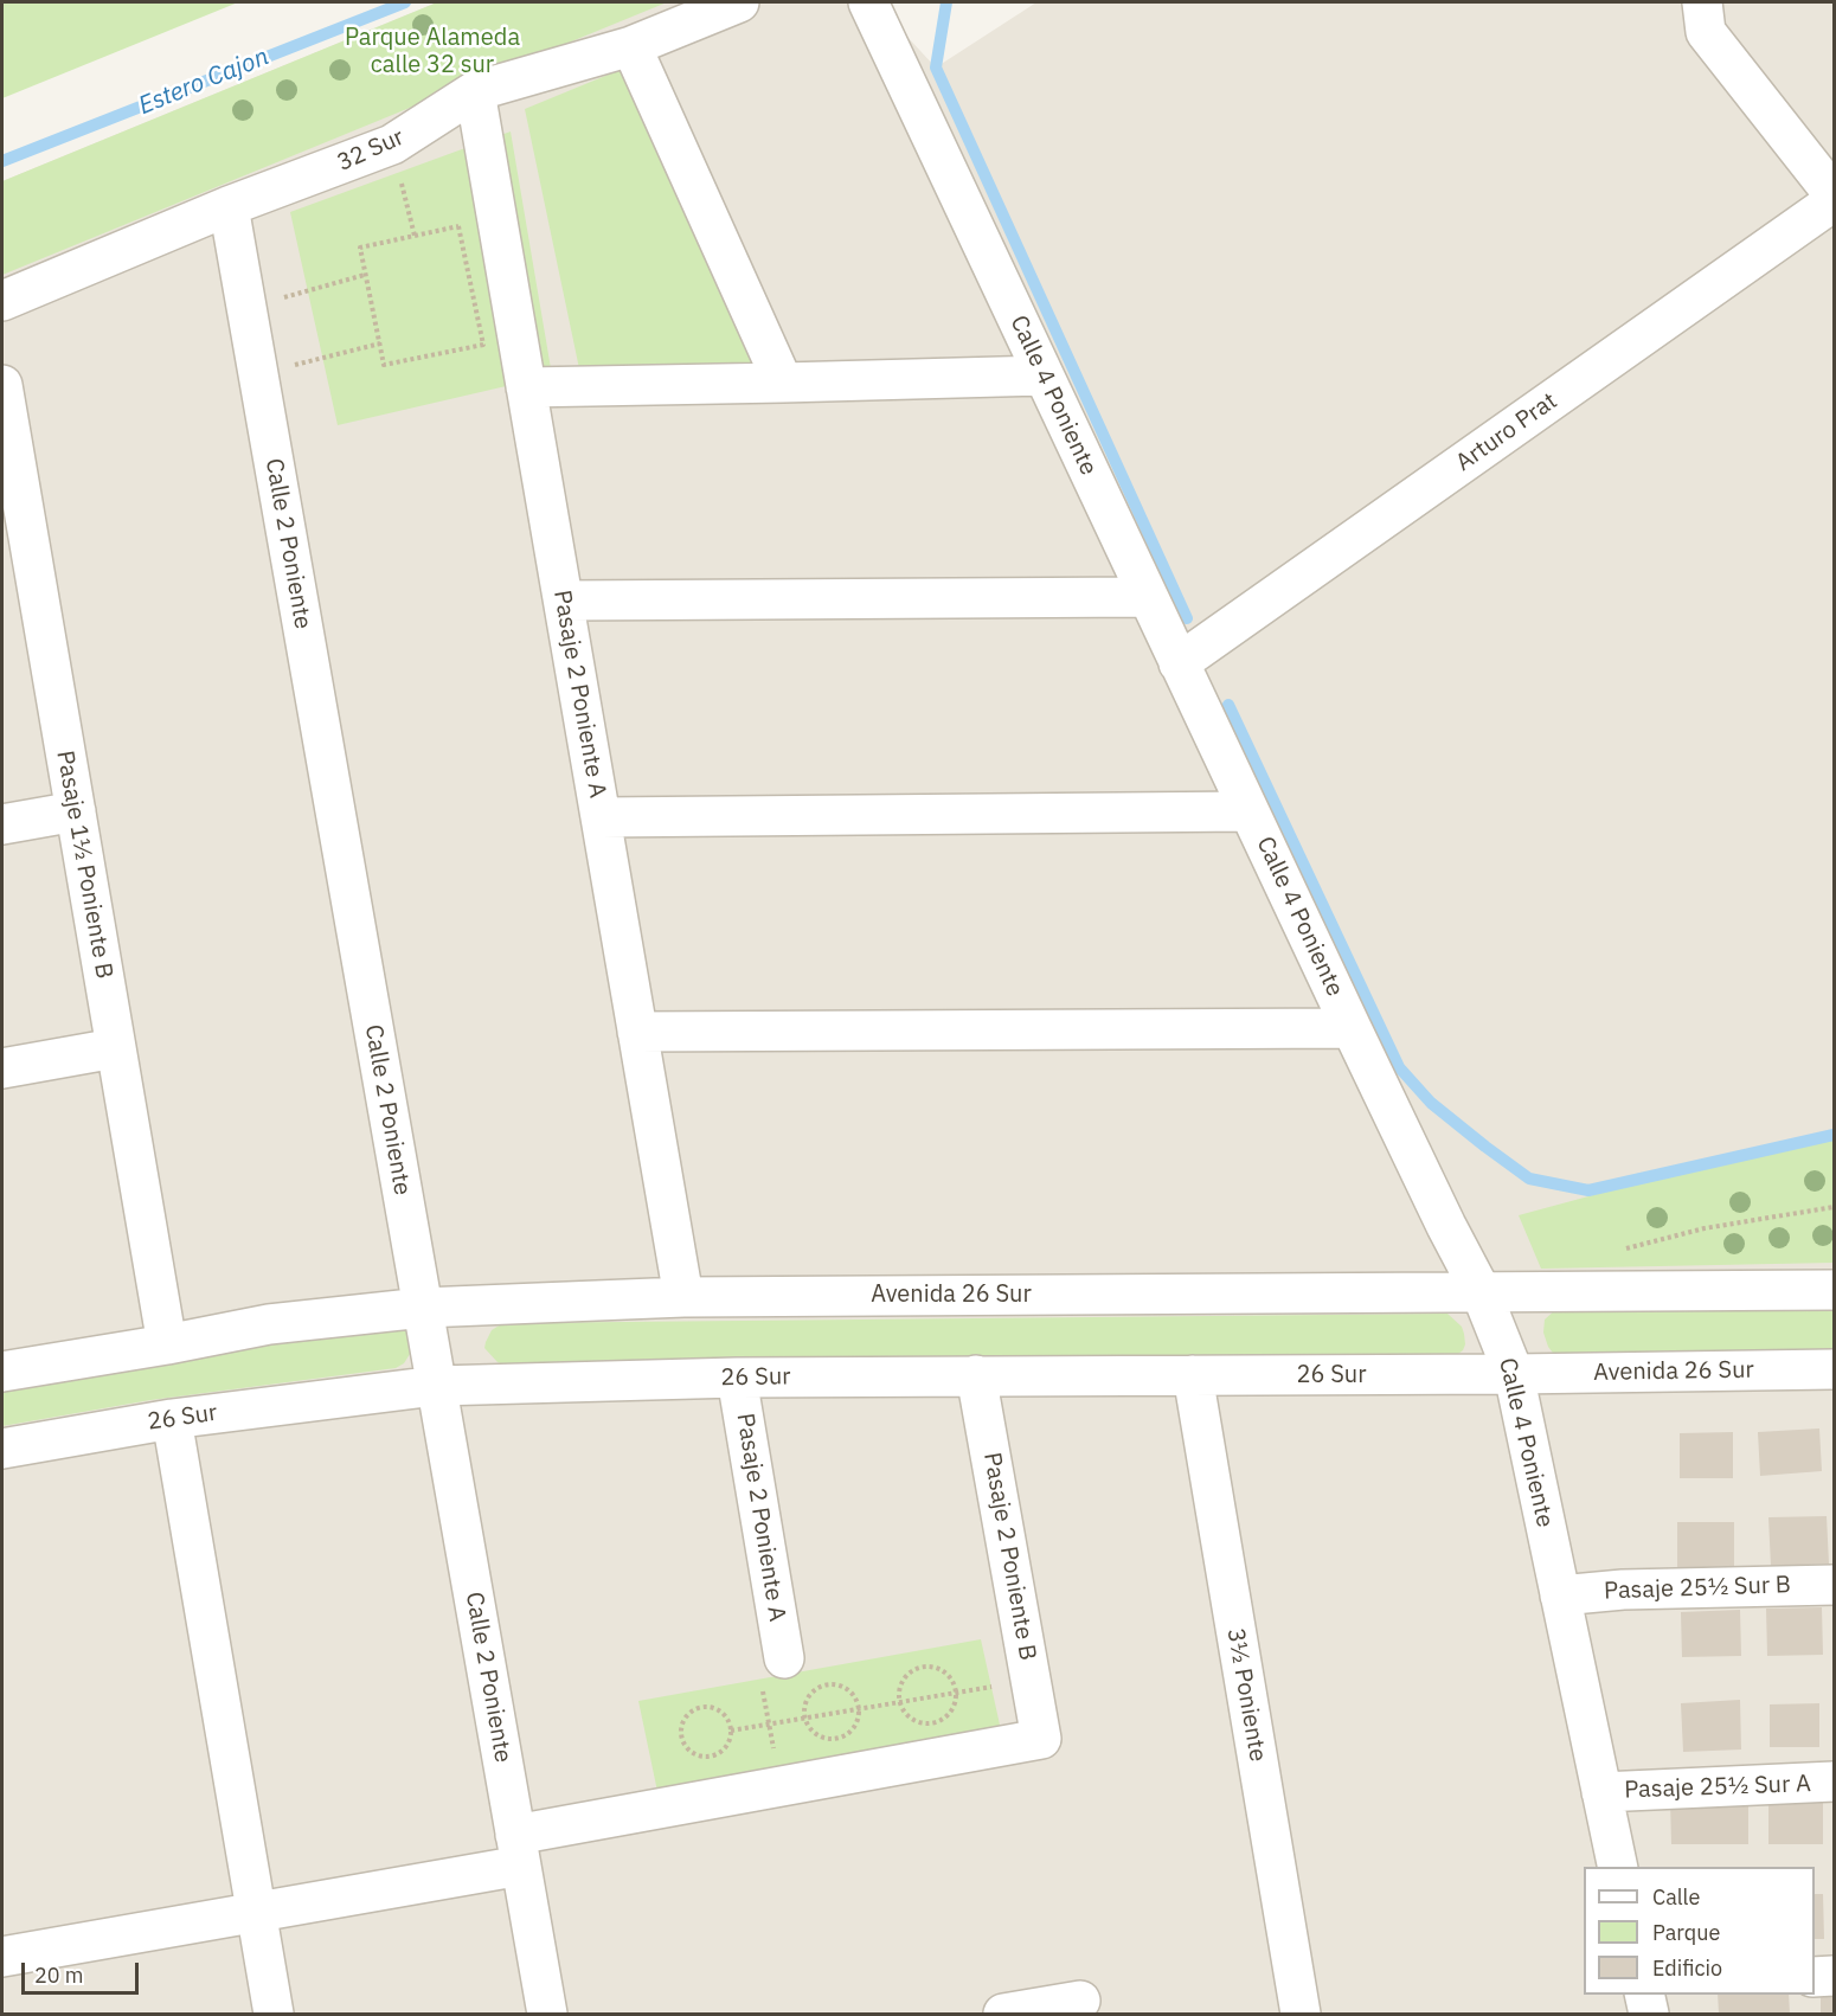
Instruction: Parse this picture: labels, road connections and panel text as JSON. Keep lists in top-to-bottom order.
{
  "streets": {
    "street": [
      "32 Sur",
      "Calle 4 Poniente",
      "Arturo Prat",
      "Calle 2 Poniente",
      "Pasaje 2 Poniente A",
      "Pasaje 1½ Poniente B",
      "Avenida 26 Sur",
      "26 Sur",
      "Pasaje 2 Poniente B",
      "Pasaje 25½ Sur B",
      "3½ Poniente",
      "Pasaje 25½ Sur A"
    ]
  },
  "crossings": [
    ["32 Sur", "Calle 2 Poniente"],
    ["32 Sur", "Pasaje 2 Poniente A"],
    ["Calle 4 Poniente", "Arturo Prat"],
    ["Calle 4 Poniente", "Avenida 26 Sur"],
    ["Calle 4 Poniente", "26 Sur"],
    ["Calle 4 Poniente", "Pasaje 25½ Sur B"],
    ["Calle 4 Poniente", "Pasaje 25½ Sur A"],
    ["Calle 2 Poniente", "Avenida 26 Sur"],
    ["Calle 2 Poniente", "26 Sur"],
    ["Calle 2 Poniente", "Pasaje 2 Poniente B"],
    ["Pasaje 2 Poniente A", "Avenida 26 Sur"],
    ["Pasaje 2 Poniente A", "26 Sur"],
    ["Avenida 26 Sur", "26 Sur"],
    ["26 Sur", "Pasaje 2 Poniente B"],
    ["26 Sur", "3½ Poniente"]
  ],
  "water": ["Estero Cajon"],
  "parks": ["Parque Alameda calle 32 sur"],
  "legend": ["Calle", "Parque", "Edificio"],
  "scale_bar": "20 m"
}
